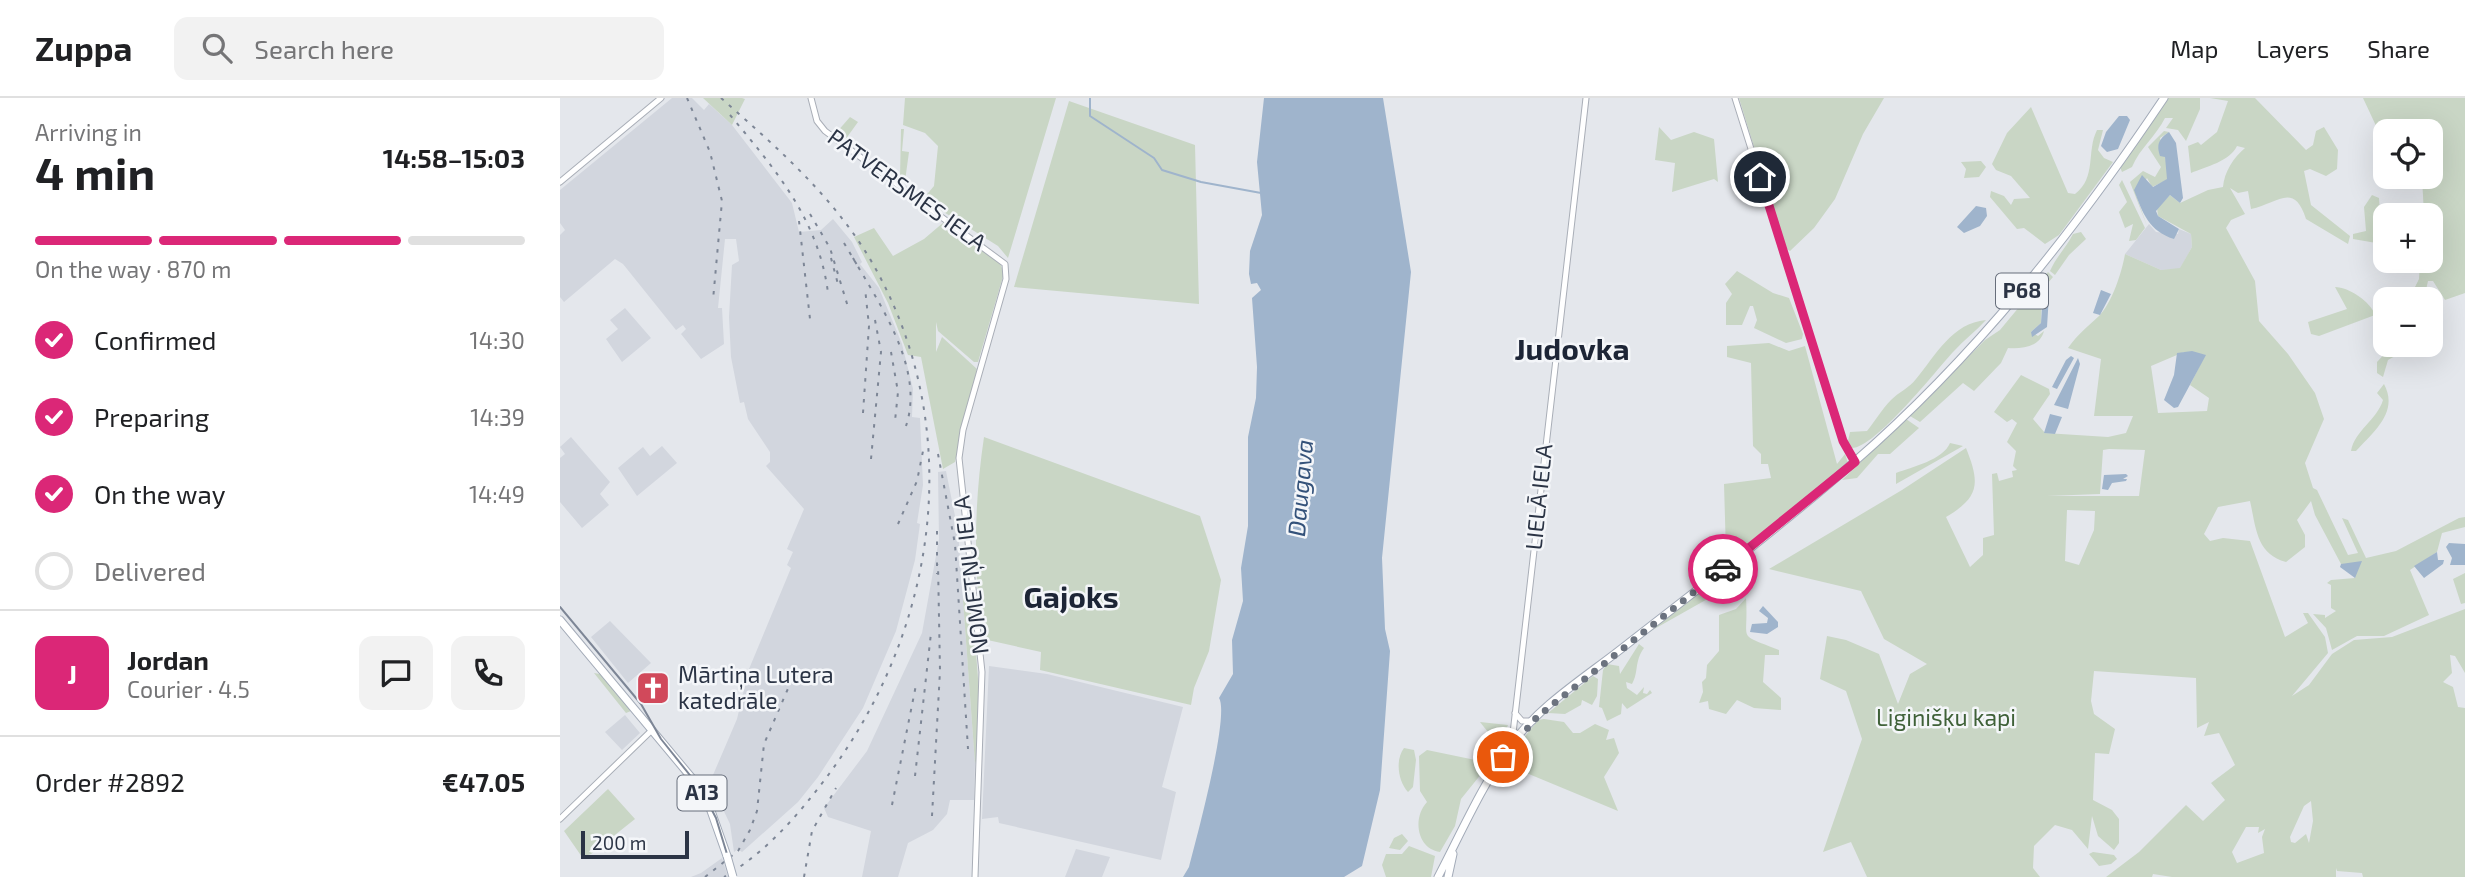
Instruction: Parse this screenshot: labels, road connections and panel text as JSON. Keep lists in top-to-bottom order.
{
  "streets": {
    "main road": ["P68", "LIELĀ IELA", "A13"],
    "street": ["PATVERSMES IELA", "NOMETŅU IELA"]
  },
  "crossings": [
    ["PATVERSMES IELA", "NOMETŅU IELA"],
    ["P68", "LIELĀ IELA"]
  ],
  "districts": ["Judovka", "Gajoks"],
  "water": ["Daugava"],
  "parks": ["Liginišķu kapi"],
  "places": {
    "church": ["Mārtiņa Lutera katedrāle"]
  },
  "scale_bar": "200 m",
  "page": {
    "header": "Zuppa",
    "search": "Search here",
    "nav": ["Map", "Layers", "Share"],
    "heading": ["4 min", "Arriving in", "14:58–15:03"],
    "panel": [
      "Jordan",
      "Courier · 4.5",
      "Order #2892",
      "€47.05"
    ],
    "map_buttons": ["+", "−"],
    "bar": "On the way · 870 m",
    "list": [
      ["Confirmed", "14:30"],
      ["Preparing", "14:39"],
      ["On the way", "14:49"],
      "Delivered"
    ],
    "round": "J",
    "scale": "200 m"
  }
}
